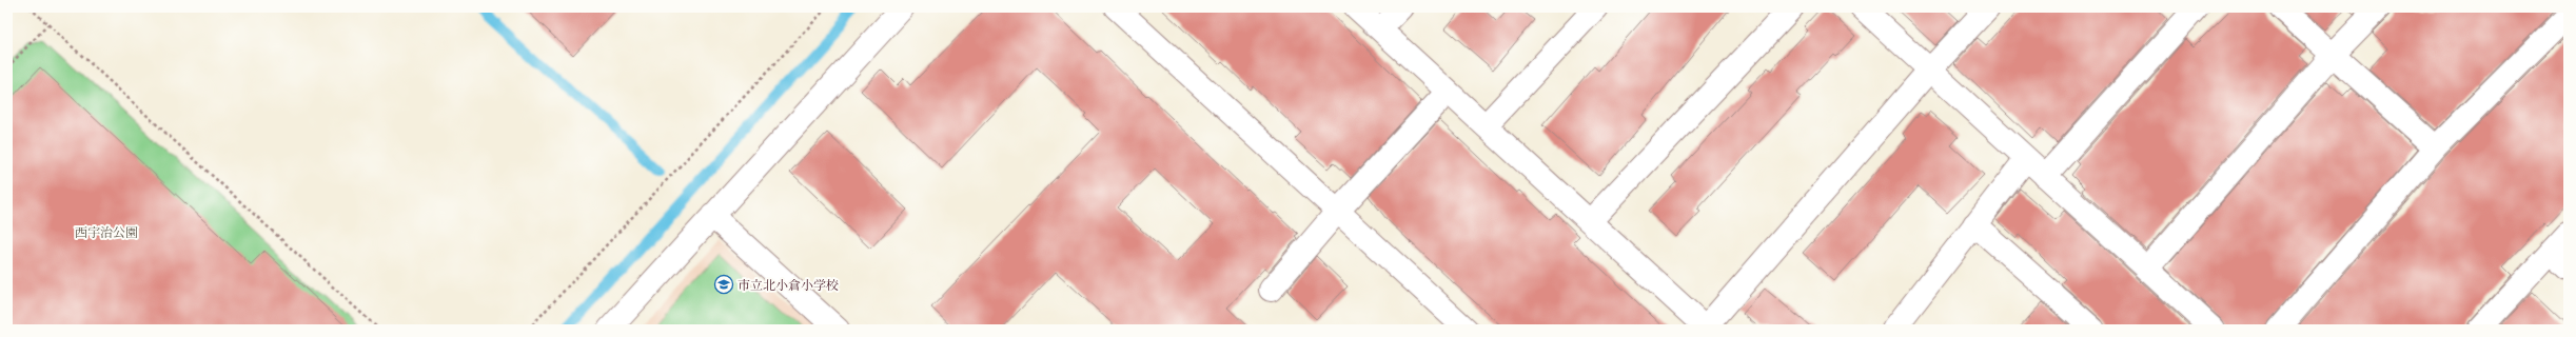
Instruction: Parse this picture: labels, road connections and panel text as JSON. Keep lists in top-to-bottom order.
{
  "parks": ["西宇治公園"],
  "places": {
    "school or university": ["市立北小倉小学校"]
  }
}
